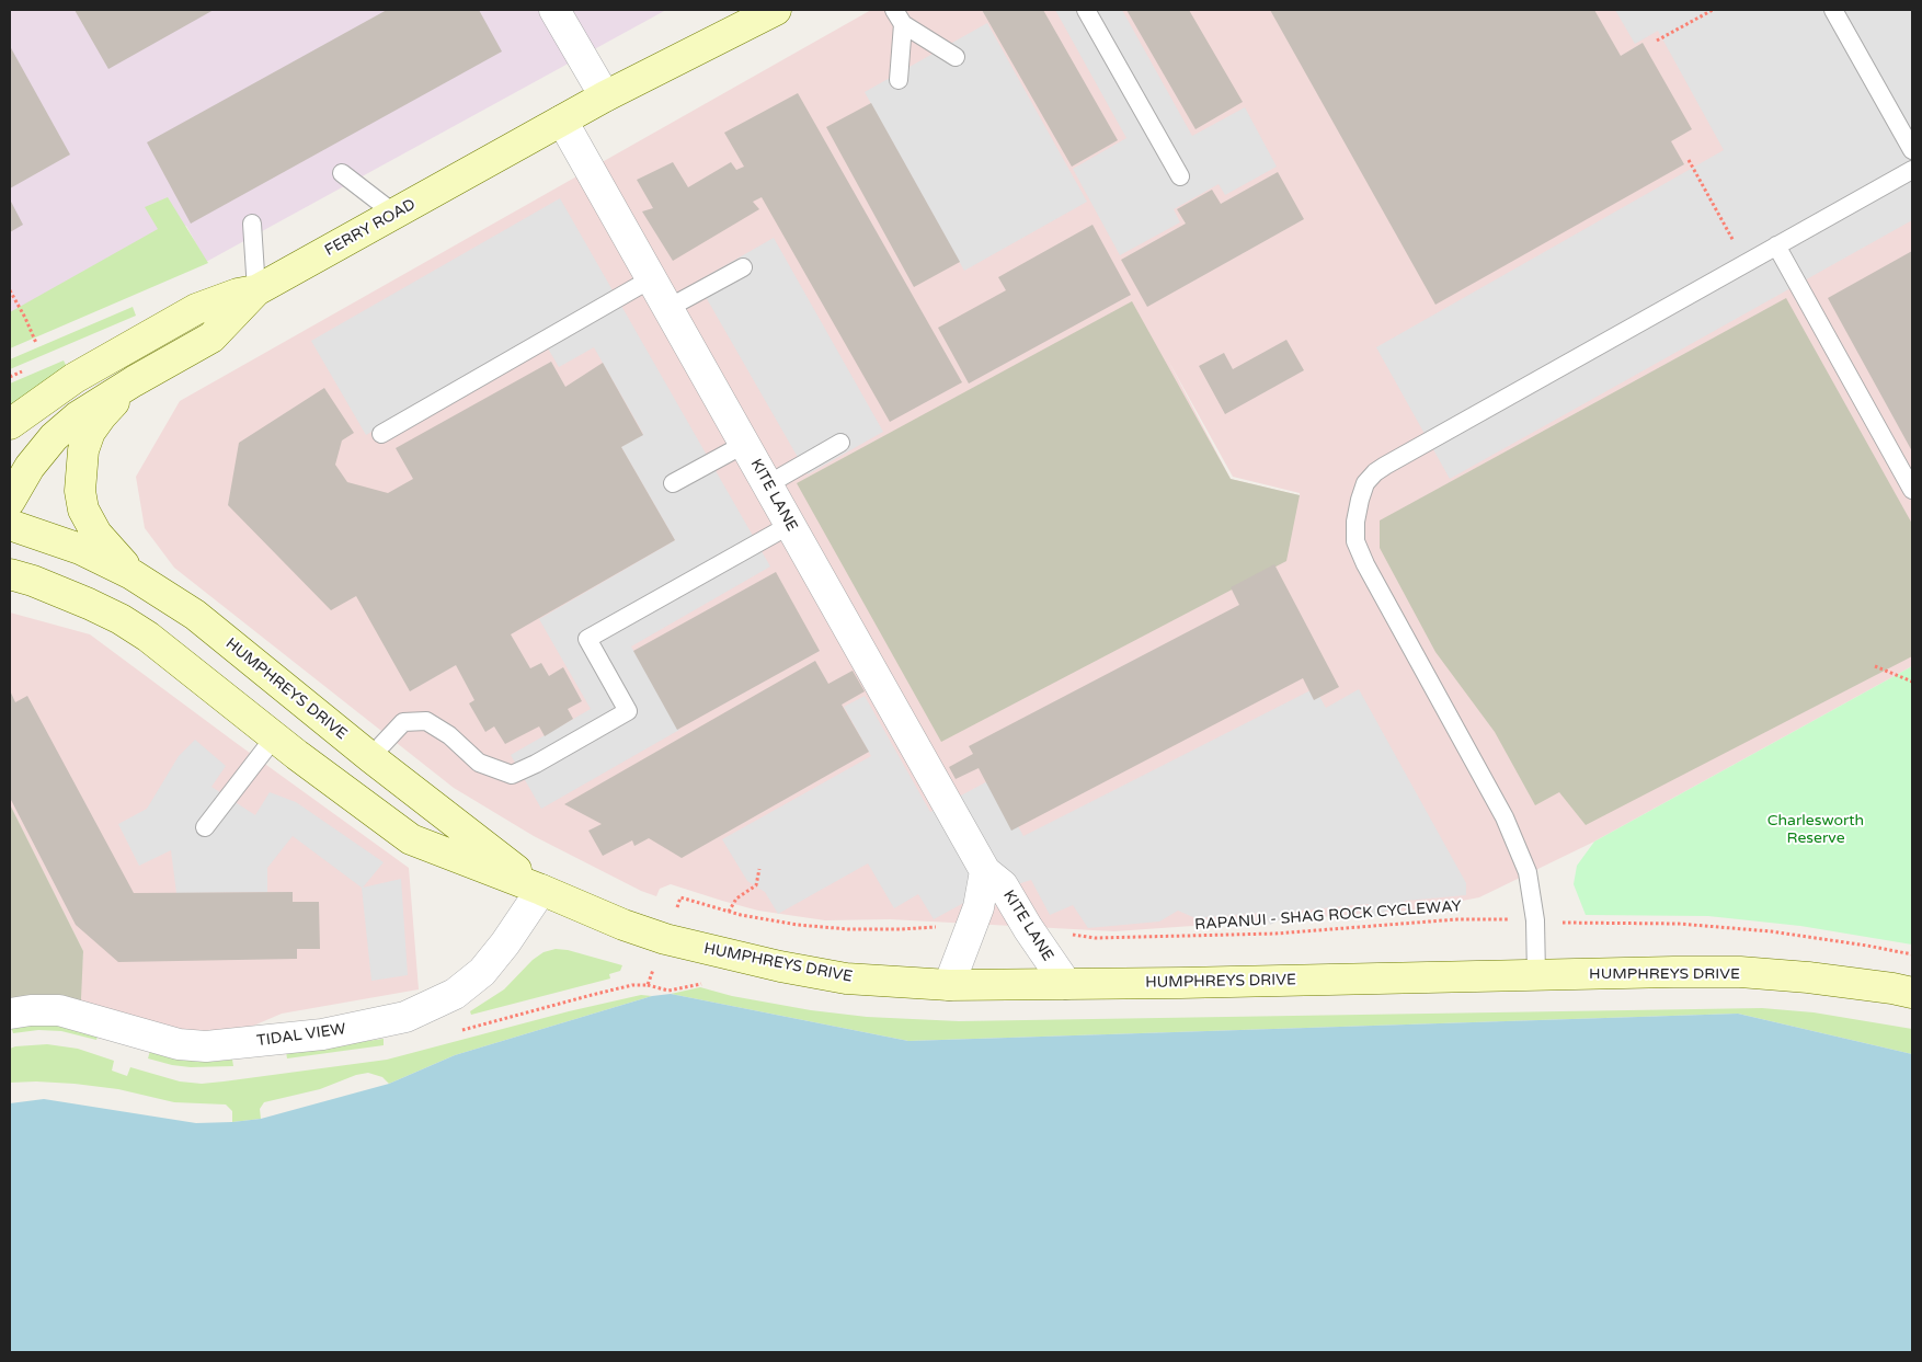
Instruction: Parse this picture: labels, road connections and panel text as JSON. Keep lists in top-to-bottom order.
{
  "streets": {
    "main road": ["FERRY ROAD", "HUMPHREYS DRIVE"],
    "street": ["KITE LANE", "TIDAL VIEW"],
    "path": ["RAPANUI - SHAG ROCK CYCLEWAY"]
  },
  "crossings": [
    ["FERRY ROAD", "KITE LANE"],
    ["KITE LANE", "HUMPHREYS DRIVE"],
    ["HUMPHREYS DRIVE", "TIDAL VIEW"]
  ],
  "parks": ["Charlesworth Reserve"]
}
